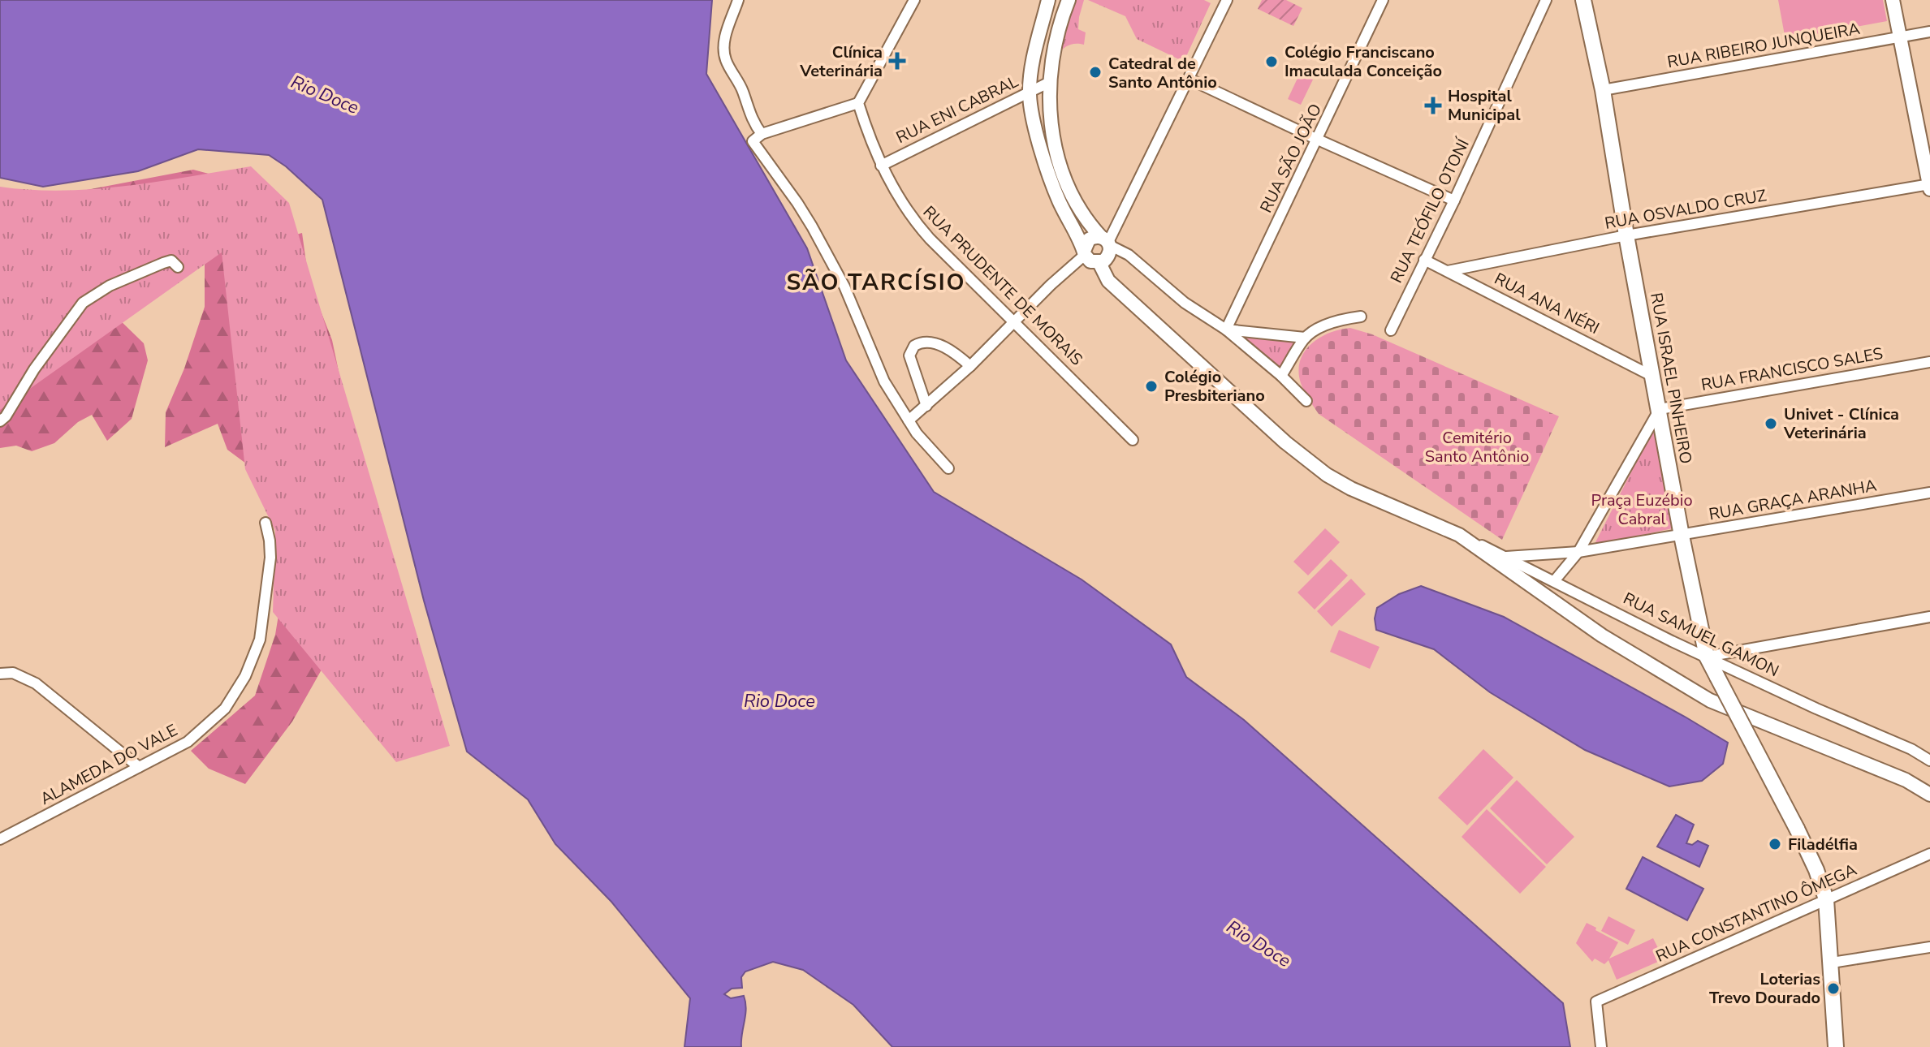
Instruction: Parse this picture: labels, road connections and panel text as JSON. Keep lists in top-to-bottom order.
{
  "streets": {
    "main road": ["RUA ISRAEL PINHEIRO"],
    "street": [
      "RUA RIBEIRO JUNQUEIRA",
      "RUA ENI CABRAL",
      "RUA SÃO JOÃO",
      "RUA OSVALDO CRUZ",
      "RUA TEÓFILO OTONÍ",
      "RUA PRUDENTE DE MORAIS",
      "RUA ANA NÉRI",
      "RUA FRANCISCO SALES",
      "RUA GRAÇA ARANHA",
      "RUA SAMUEL GAMON",
      "ALAMEDA DO VALE",
      "RUA CONSTANTINO ÔMEGA"
    ]
  },
  "crossings": [
    ["RUA RIBEIRO JUNQUEIRA", "RUA ISRAEL PINHEIRO"],
    ["RUA ENI CABRAL", "RUA PRUDENTE DE MORAIS"],
    ["RUA OSVALDO CRUZ", "RUA ANA NÉRI"],
    ["RUA OSVALDO CRUZ", "RUA ISRAEL PINHEIRO"],
    ["RUA TEÓFILO OTONÍ", "RUA ANA NÉRI"],
    ["RUA ANA NÉRI", "RUA ISRAEL PINHEIRO"],
    ["RUA FRANCISCO SALES", "RUA ISRAEL PINHEIRO"],
    ["RUA ISRAEL PINHEIRO", "RUA GRAÇA ARANHA"],
    ["RUA ISRAEL PINHEIRO", "RUA SAMUEL GAMON"],
    ["RUA ISRAEL PINHEIRO", "RUA CONSTANTINO ÔMEGA"],
    ["RUA GRAÇA ARANHA", "RUA SAMUEL GAMON"]
  ],
  "districts": ["SÃO TARCÍSIO"],
  "water": ["Rio Doce"],
  "parks": ["Cemitério Santo Antônio", "Praça Euzébio Cabral"],
  "places": {
    "health": ["Clínica Veterinária", "Hospital Municipal"],
    "other": [
      "Colégio Franciscano Imaculada Conceição",
      "Catedral de Santo Antônio",
      "Colégio Presbiteriano",
      "Univet - Clínica Veterinária",
      "Filadélfia",
      "Loterias Trevo Dourado"
    ]
  }
}
